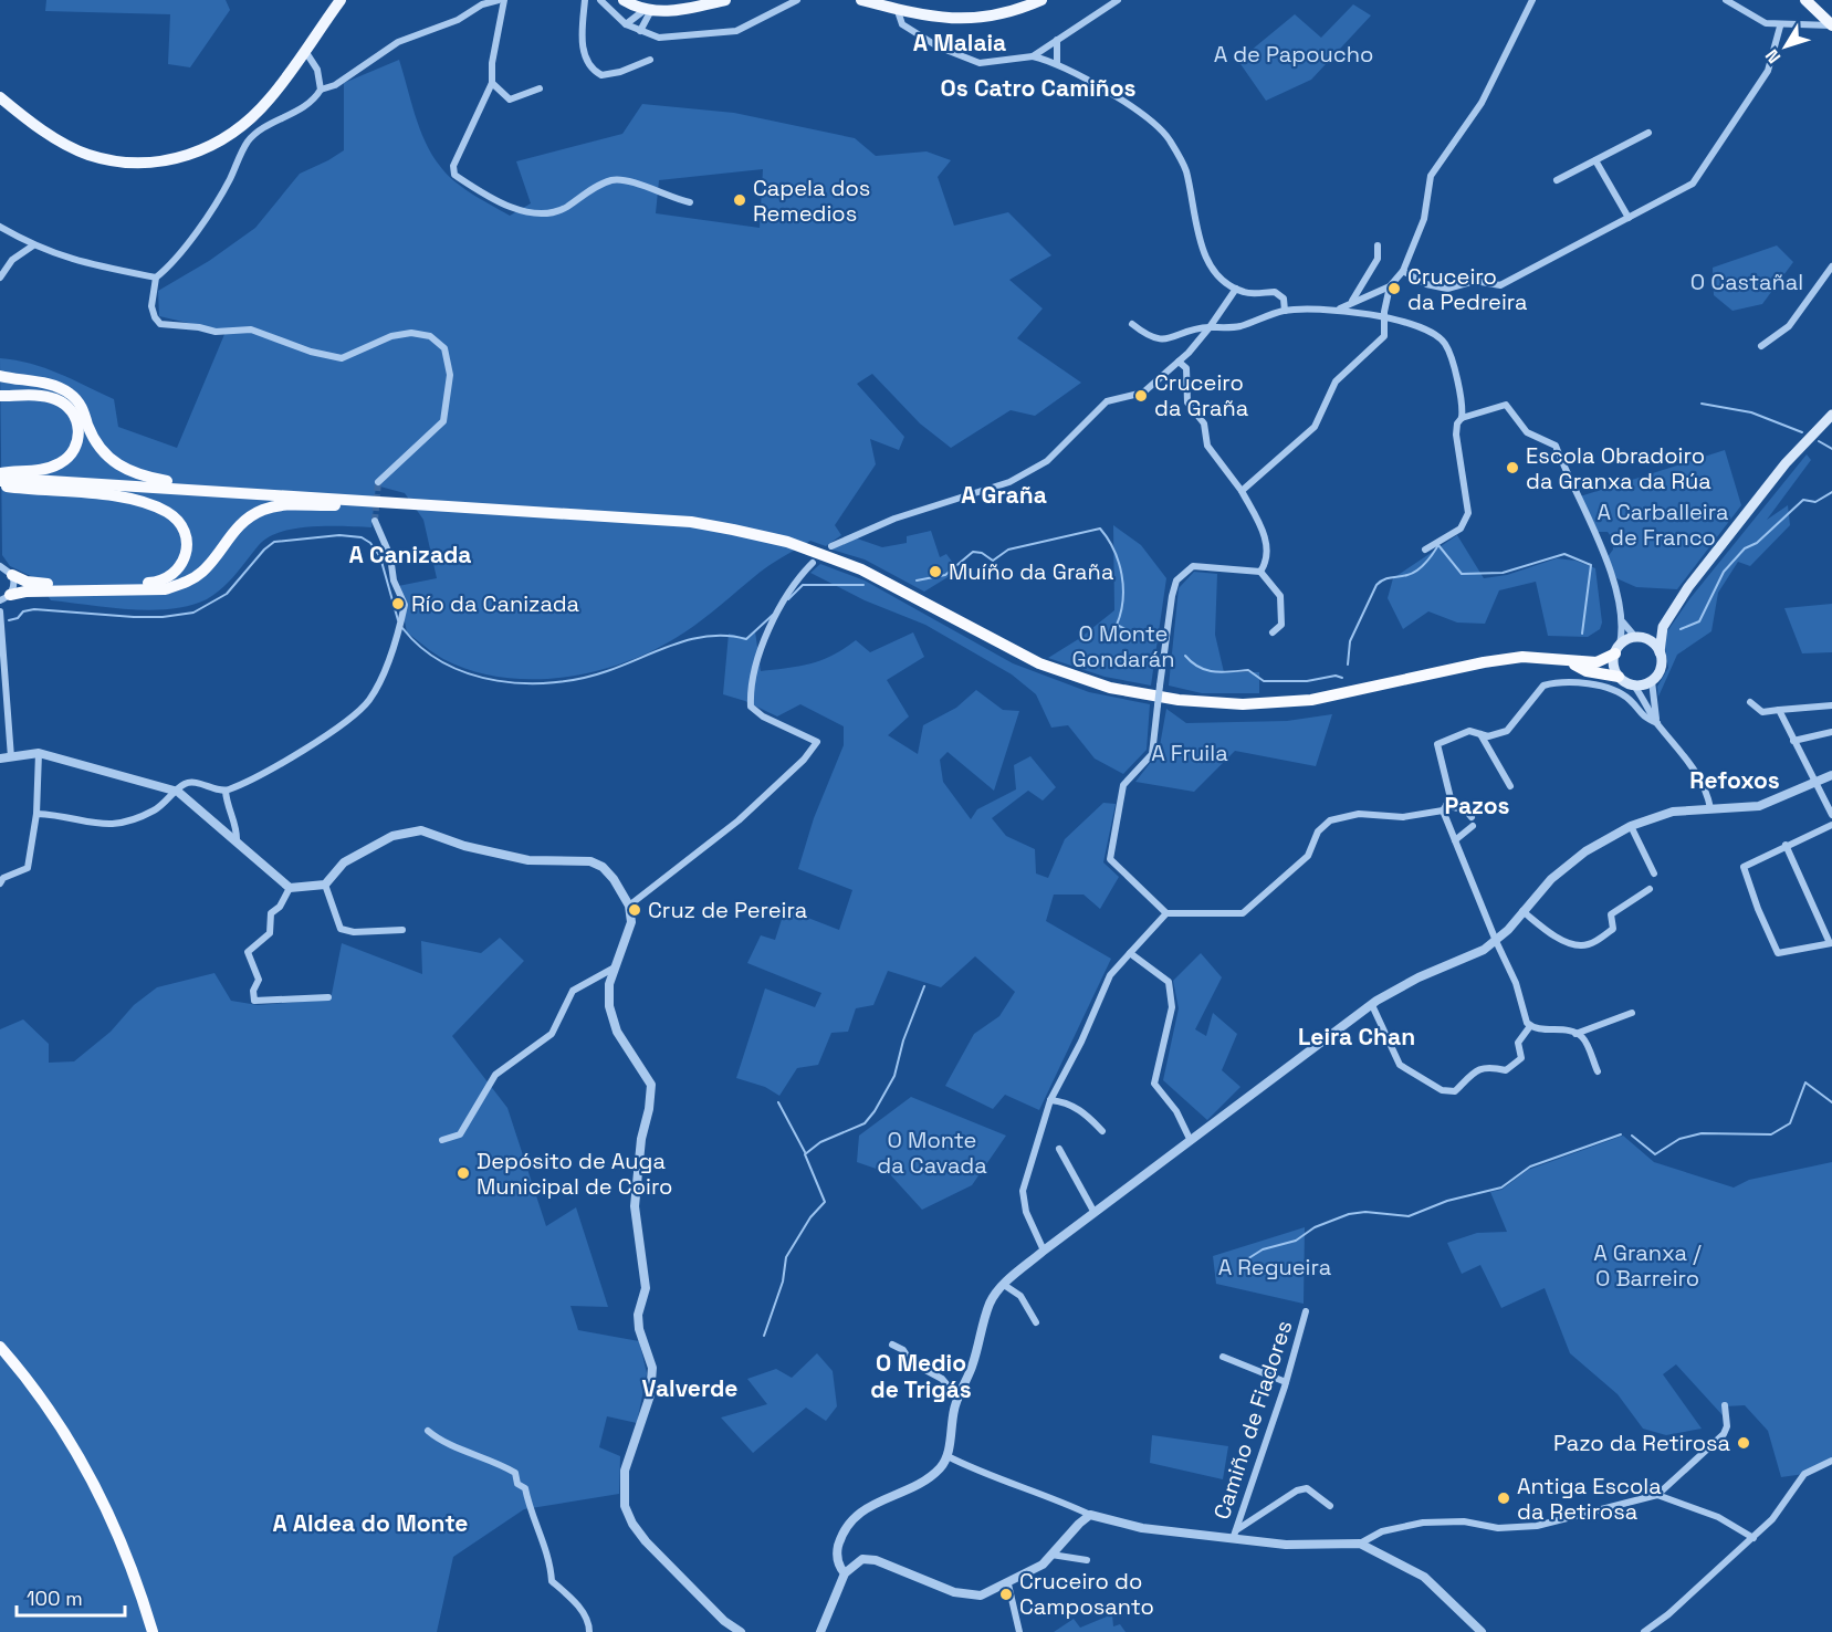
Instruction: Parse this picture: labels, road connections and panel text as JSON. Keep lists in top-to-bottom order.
{
  "streets": {
    "street": ["Camiño de Fiadores"]
  },
  "districts": [
    "A Malaia",
    "Os Catro Camiños",
    "A Graña",
    "A Canizada",
    "Refoxos",
    "Pazos",
    "Leira Chan",
    "O Medio de Trigás",
    "Valverde",
    "A Aldea do Monte"
  ],
  "parks": [
    "A de Papoucho",
    "O Castañal",
    "A Carballeira de Franco",
    "O Monte Gondarán",
    "A Fruila",
    "O Monte da Cavada",
    "A Granxa / O Barreiro",
    "A Regueira"
  ],
  "places": [
    "Capela dos Remedios",
    "Cruceiro da Pedreira",
    "Cruceiro da Graña",
    "Escola Obradoiro da Granxa da Rúa",
    "Muíño da Graña",
    "Río da Canizada",
    "Cruz de Pereira",
    "Depósito de Auga Municipal de Coiro",
    "Pazo da Retirosa",
    "Antiga Escola da Retirosa",
    "Cruceiro do Camposanto"
  ],
  "scale_bar": "100 m",
  "north": "bottom left"
}
